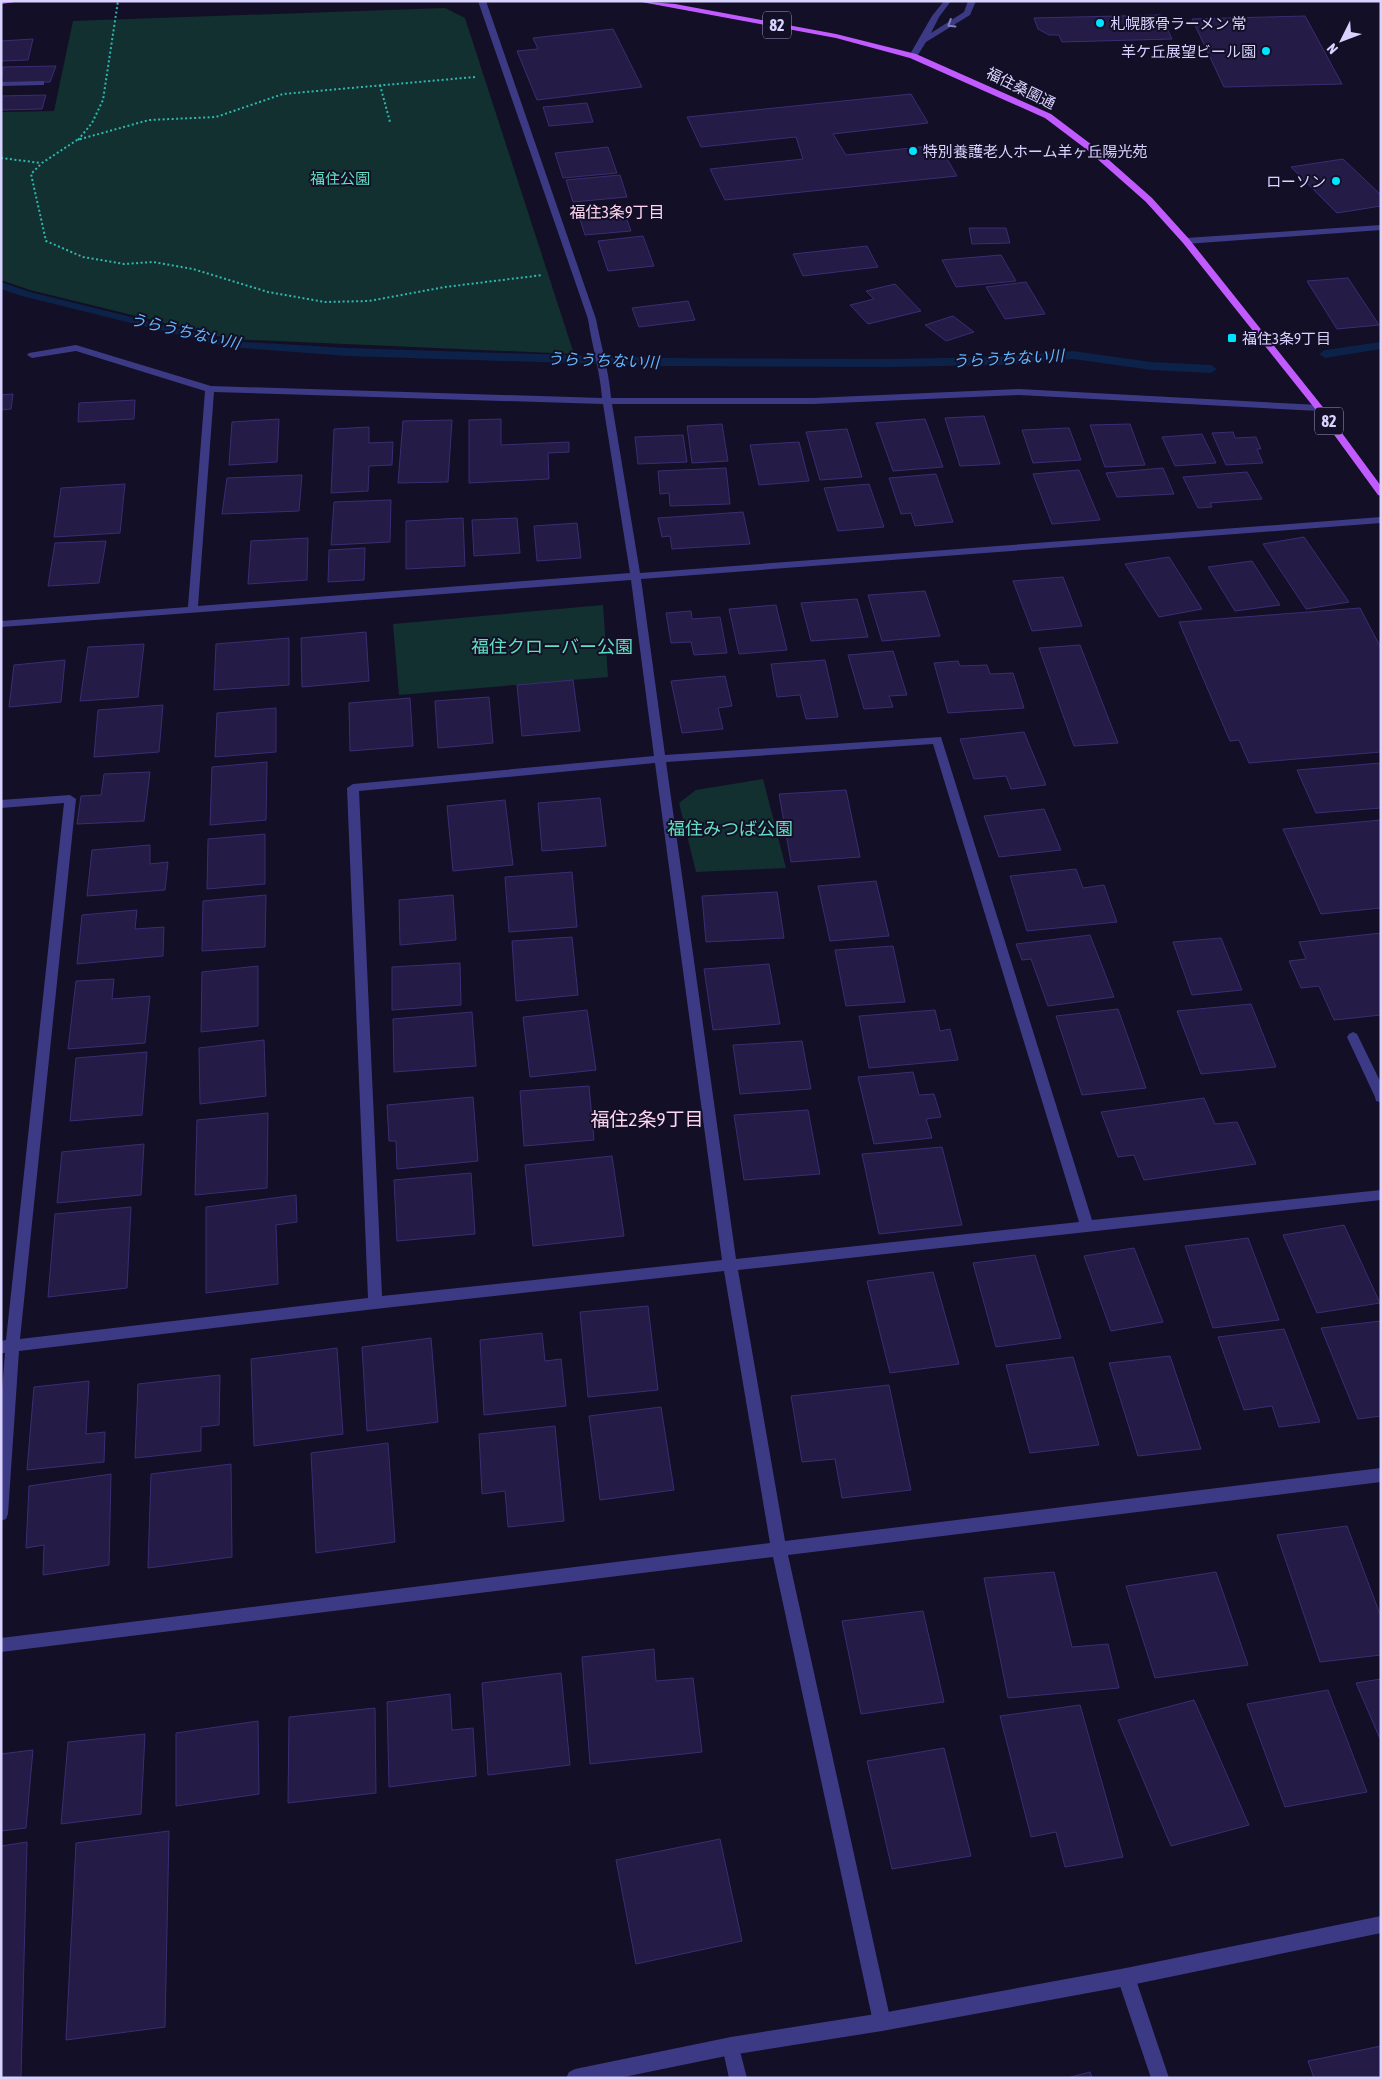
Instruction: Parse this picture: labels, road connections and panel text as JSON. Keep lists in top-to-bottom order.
{
  "streets": {
    "main road": ["82", "福住桑園通"]
  },
  "districts": ["福住3条9丁目", "福住2条9丁目"],
  "water": ["うらうちない川"],
  "parks": ["福住公園", "福住クローバー公園", "福住みつば公園"],
  "places": {
    "other": [
      "札幌豚骨ラーメン 常",
      "羊ケ丘展望ビール園",
      "特別養護老人ホーム羊ヶ丘陽光苑",
      "ローソン"
    ],
    "transit": ["福住3条9丁目"]
  },
  "north": "bottom left"
}
